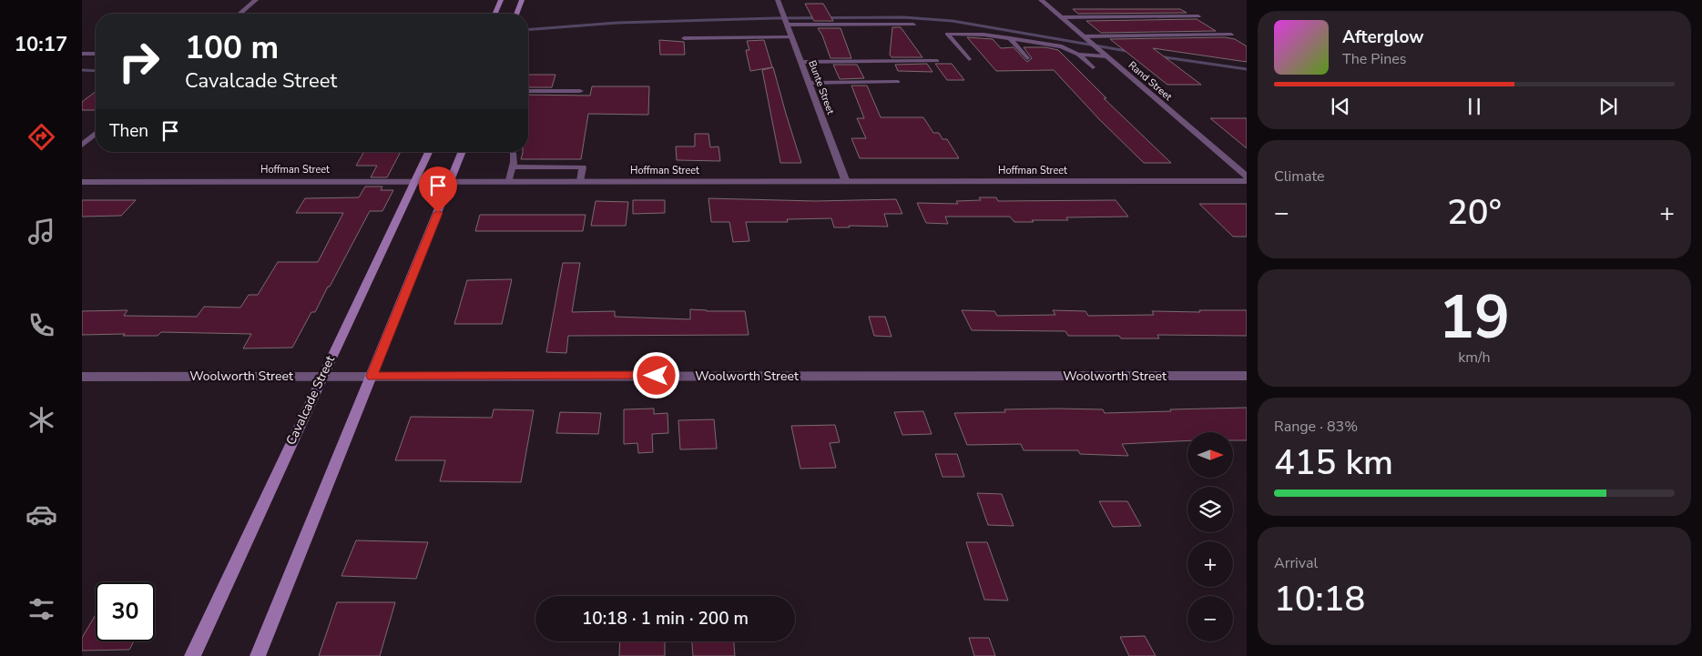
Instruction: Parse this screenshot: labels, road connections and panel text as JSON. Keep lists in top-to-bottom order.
{
  "streets": {
    "main road": ["Cavalcade Street"],
    "street": [
      "Rand Street",
      "Bunte Street",
      "Hoffman Street",
      "Woolworth Street"
    ]
  },
  "crossings": [
    ["Bunte Street", "Hoffman Street"],
    ["Hoffman Street", "Cavalcade Street"],
    ["Woolworth Street", "Cavalcade Street"]
  ],
  "north": "right",
  "page": {
    "tabs": "10:17",
    "turn": ["100 m", "Cavalcade Street"],
    "song": ["Afterglow", "The Pines"],
    "then": "Then",
    "tile": [
      "Climate",
      ["19", "km/h"],
      ["Range · 83%", "415 km"],
      ["Arrival", "10:18"]
    ],
    "heat": ["−", "20°", "+"],
    "map_buttons": ["+", "−"],
    "limit": "30",
    "trip": "10:18 · 1 min · 200 m"
  }
}
